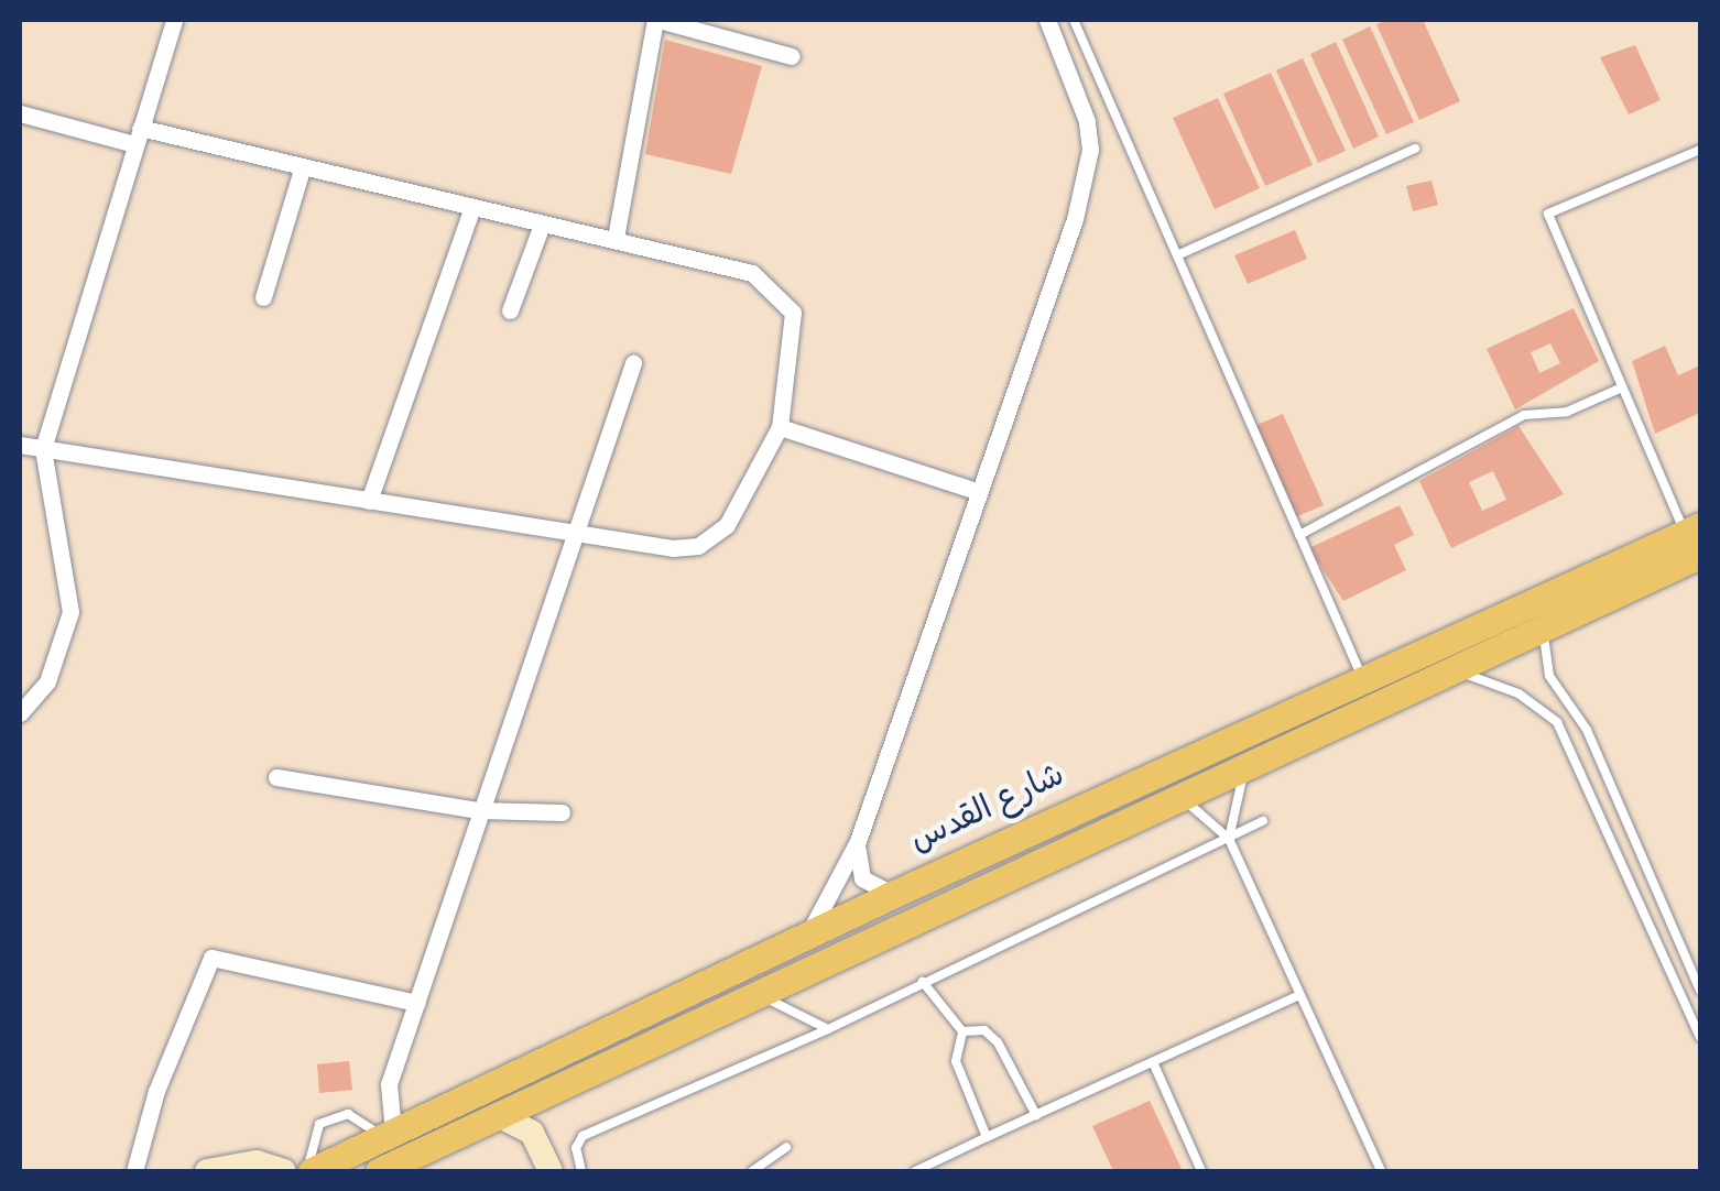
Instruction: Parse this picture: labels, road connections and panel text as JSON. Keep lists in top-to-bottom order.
{
  "streets": {
    "highway": ["شارع القدس"]
  }
}
